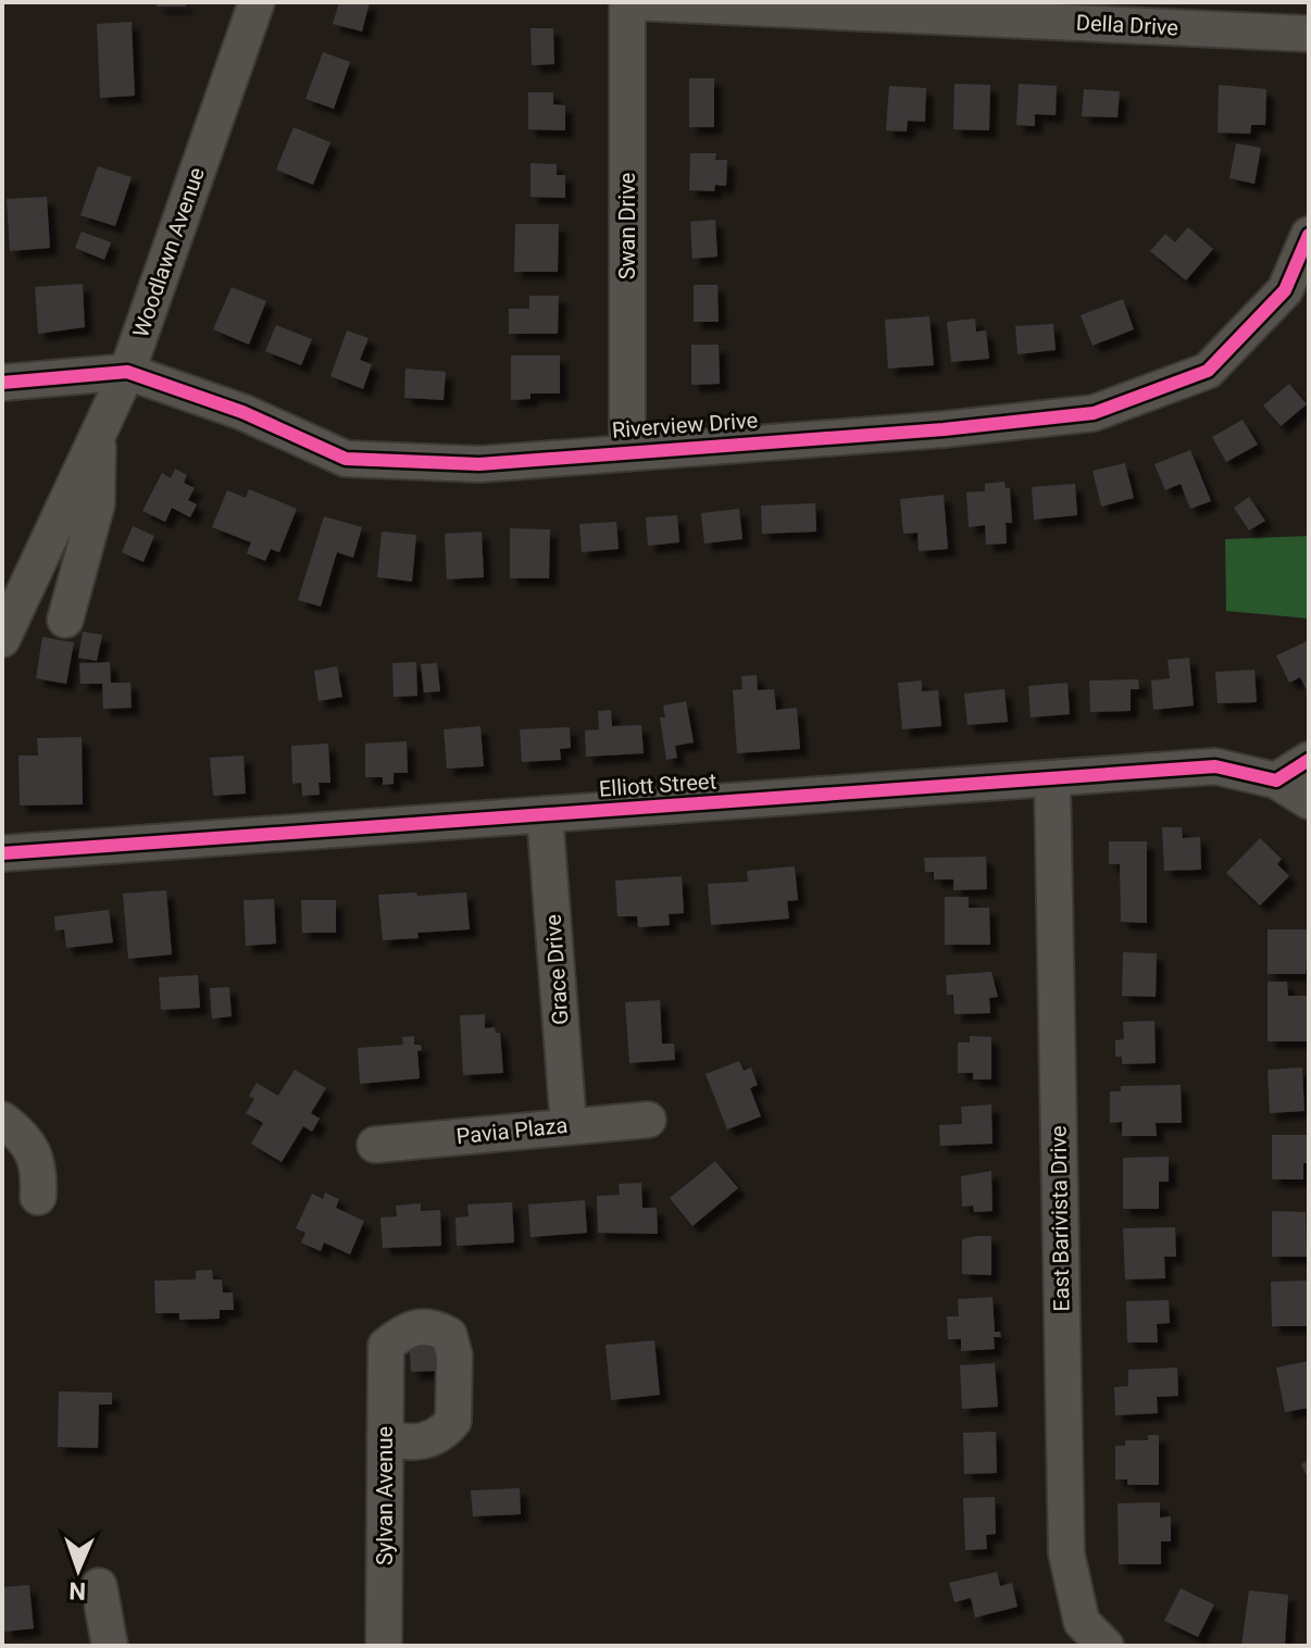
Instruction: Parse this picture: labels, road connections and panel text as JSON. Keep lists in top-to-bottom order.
{
  "streets": {
    "street": [
      "Della Drive",
      "Swan Drive",
      "Woodlawn Avenue",
      "Riverview Drive",
      "Elliott Street",
      "Grace Drive",
      "Pavia Plaza",
      "East Barivista Drive",
      "Sylvan Avenue"
    ]
  },
  "crossings": [
    ["Della Drive", "Swan Drive"],
    ["Swan Drive", "Riverview Drive"],
    ["Woodlawn Avenue", "Riverview Drive"],
    ["Elliott Street", "Grace Drive"],
    ["Elliott Street", "East Barivista Drive"],
    ["Grace Drive", "Pavia Plaza"]
  ],
  "north": "bottom"
}
